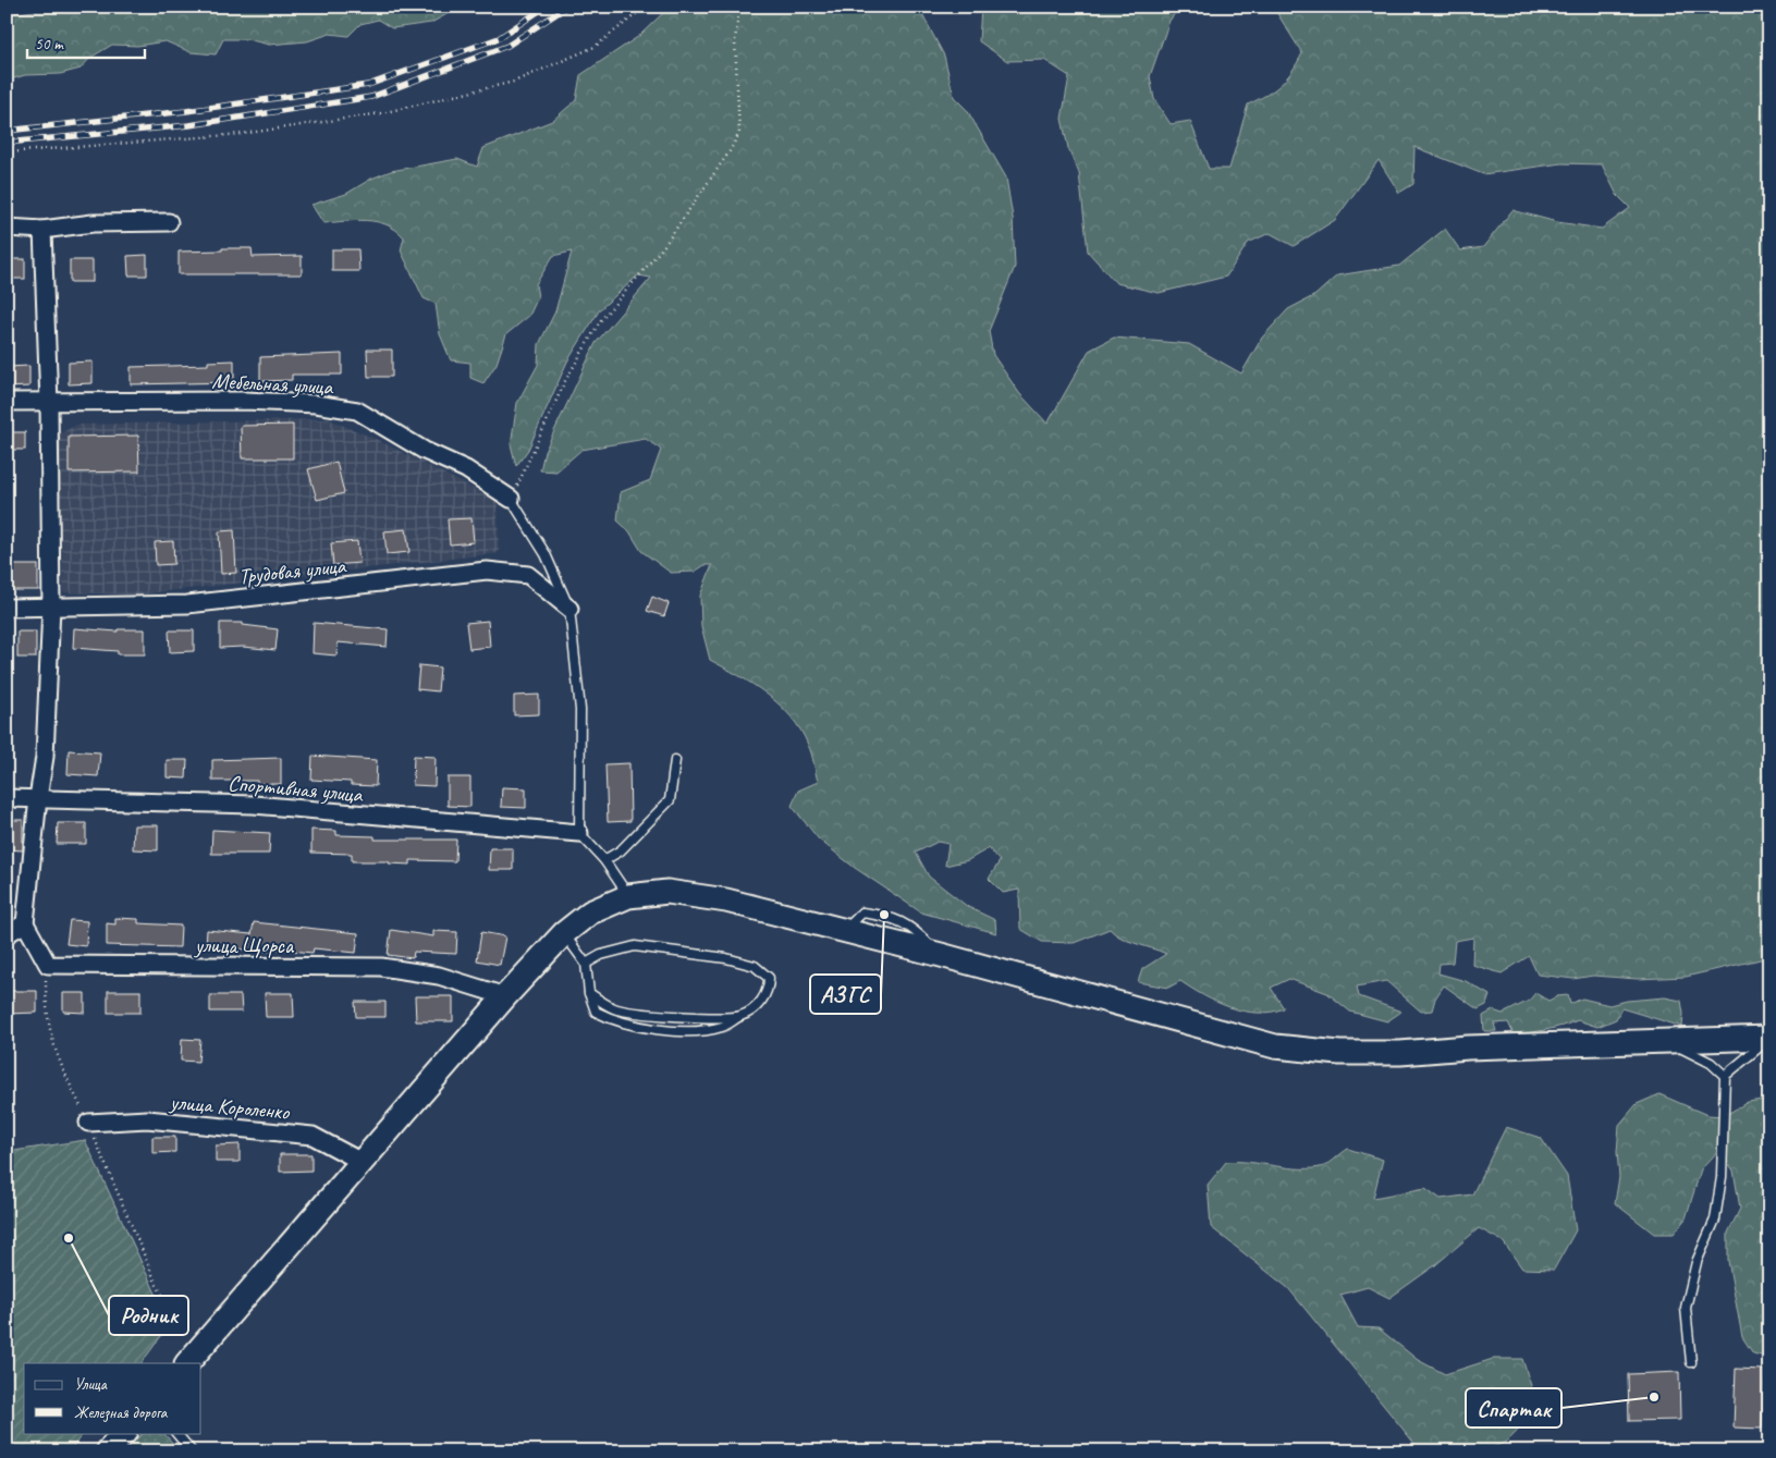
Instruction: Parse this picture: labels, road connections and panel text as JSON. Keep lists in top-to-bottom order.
{
  "streets": {
    "street": [
      "Мебельная улица",
      "Трудовая улица",
      "Спортивная улица",
      "улица Щорса",
      "улица Короленко"
    ]
  },
  "places": ["АЗГС", "Родник", "Спартак"],
  "legend": ["Улица", "Железная дорога"],
  "scale_bar": "50 m"
}
